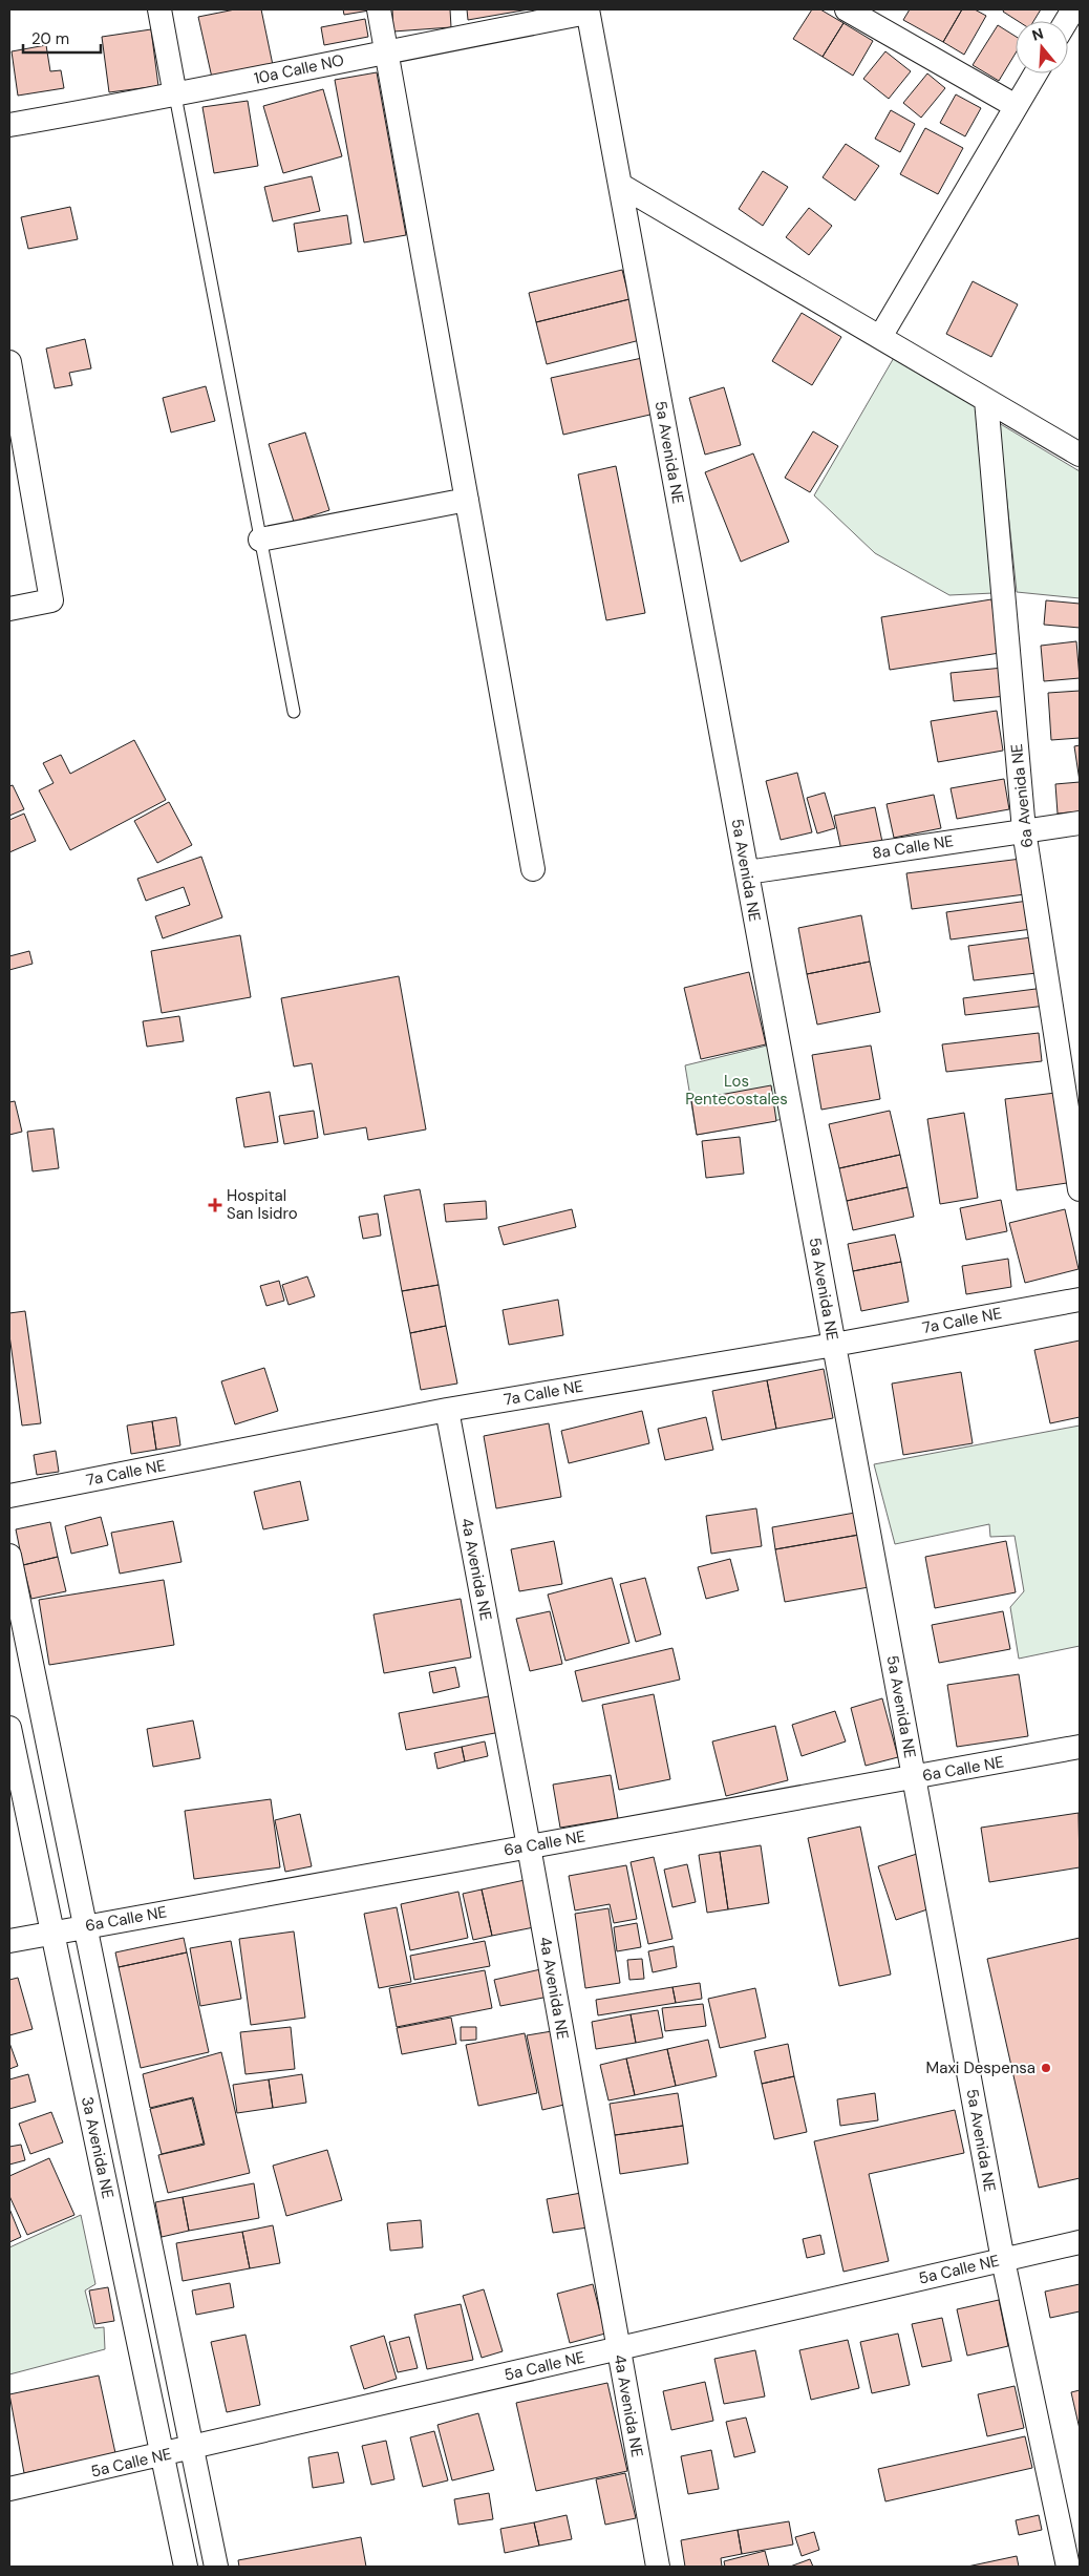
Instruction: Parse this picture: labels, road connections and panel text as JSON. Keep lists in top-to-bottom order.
{
  "streets": {
    "street": [
      "10a Calle NO",
      "5a Avenida NE",
      "6a Avenida NE",
      "8a Calle NE",
      "7a Calle NE",
      "4a Avenida NE",
      "6a Calle NE",
      "3a Avenida NE",
      "5a Calle NE"
    ]
  },
  "crossings": [
    ["10a Calle NO", "5a Avenida NE"],
    ["5a Avenida NE", "8a Calle NE"],
    ["5a Avenida NE", "7a Calle NE"],
    ["5a Avenida NE", "6a Calle NE"],
    ["5a Avenida NE", "5a Calle NE"],
    ["6a Avenida NE", "8a Calle NE"],
    ["7a Calle NE", "4a Avenida NE"],
    ["4a Avenida NE", "6a Calle NE"],
    ["4a Avenida NE", "5a Calle NE"],
    ["6a Calle NE", "3a Avenida NE"],
    ["3a Avenida NE", "5a Calle NE"]
  ],
  "parks": ["Los Pentecostales"],
  "places": {
    "health": ["Hospital San Isidro"],
    "other": ["Maxi Despensa"]
  },
  "scale_bar": "20 m",
  "north": "top"
}
